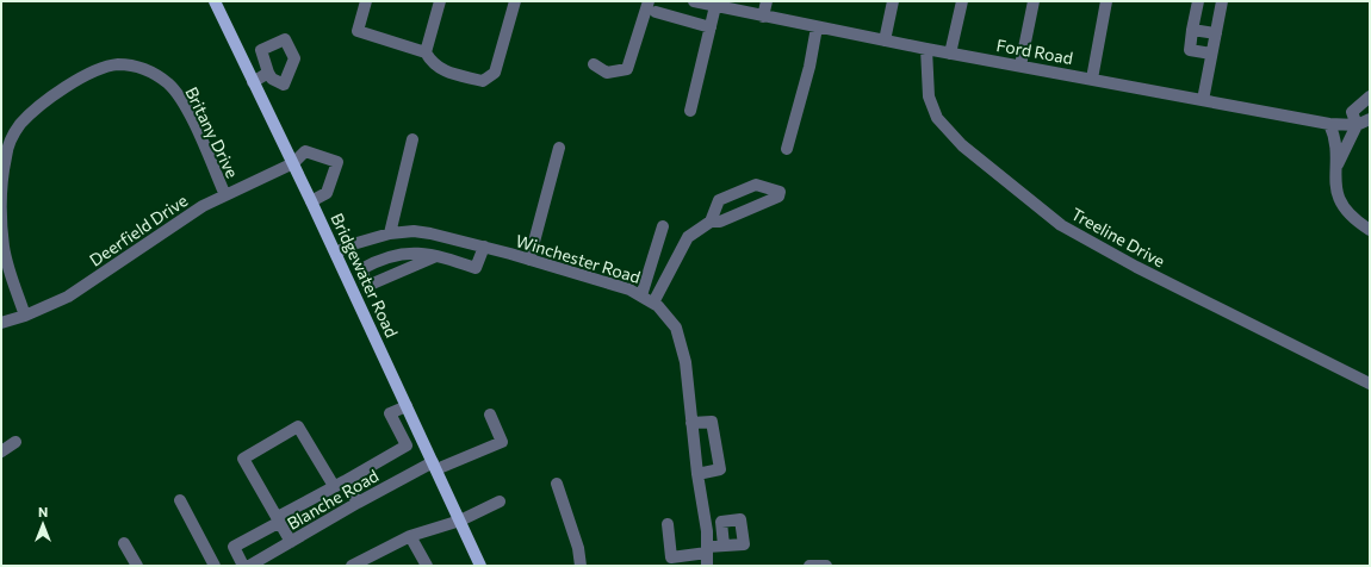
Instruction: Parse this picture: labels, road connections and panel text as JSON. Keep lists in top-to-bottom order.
{
  "streets": {
    "main road": ["Bridgewater Road"],
    "street": [
      "Ford Road",
      "Britany Drive",
      "Deerfield Drive",
      "Treeline Drive",
      "Winchester Road",
      "Blanche Road"
    ]
  },
  "crossings": [
    ["Ford Road", "Treeline Drive"],
    ["Britany Drive", "Deerfield Drive"],
    ["Deerfield Drive", "Bridgewater Road"],
    ["Winchester Road", "Bridgewater Road"],
    ["Bridgewater Road", "Blanche Road"]
  ],
  "north": "top"
}
